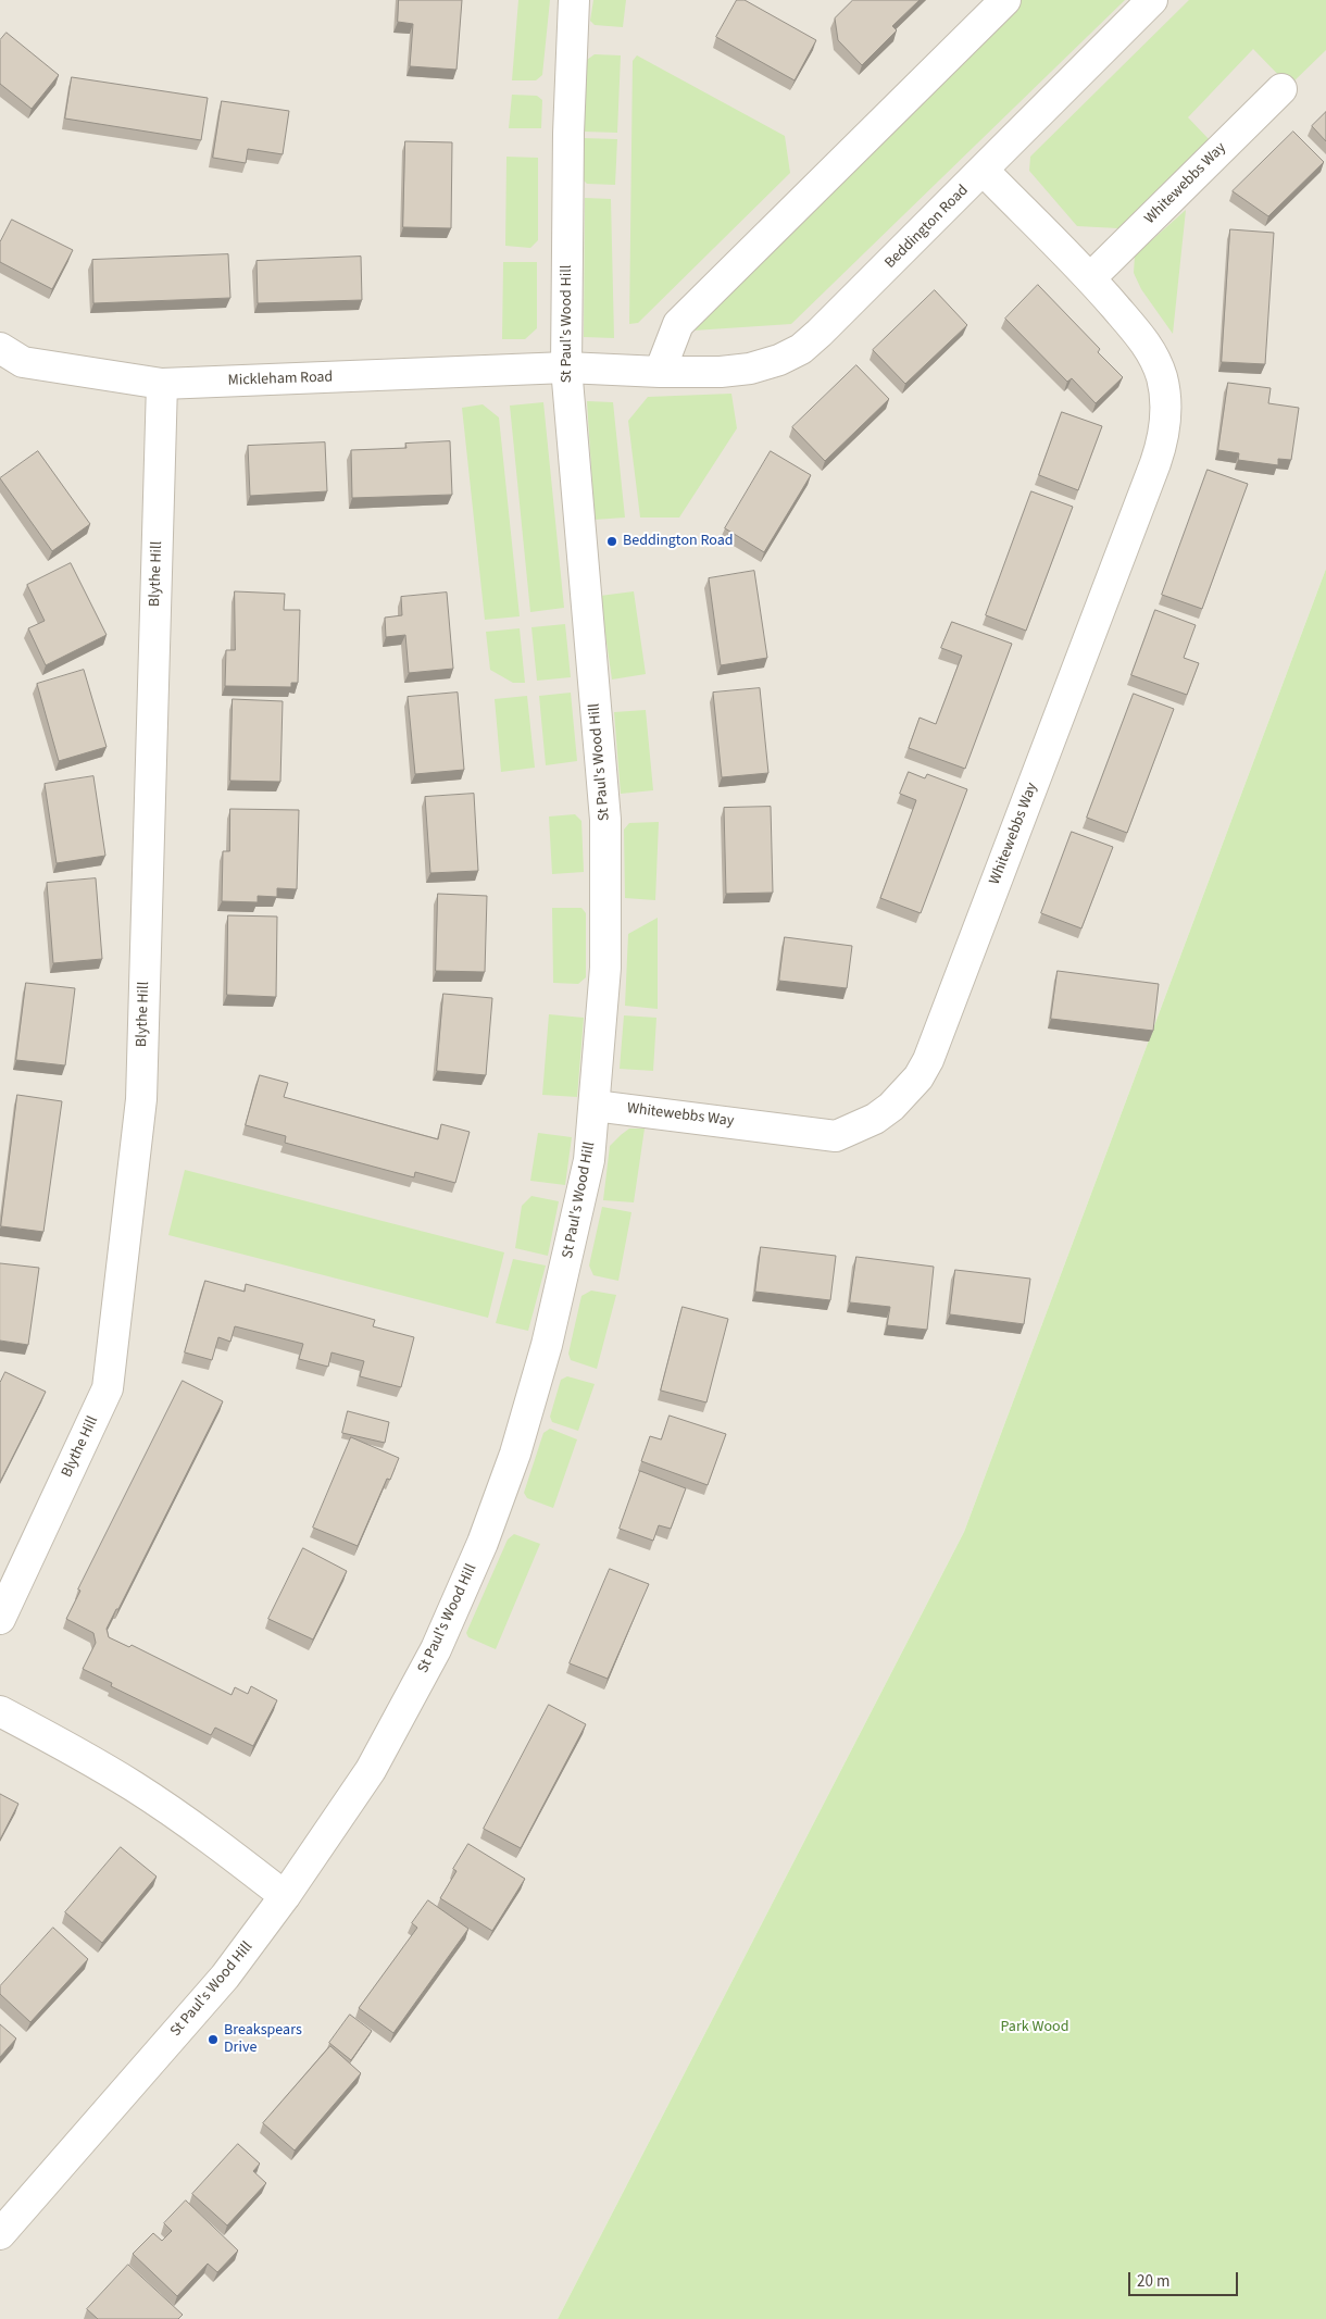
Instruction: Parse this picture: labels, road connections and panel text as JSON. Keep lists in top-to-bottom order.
{
  "streets": {
    "street": [
      "Whitewebbs Way",
      "Beddington Road",
      "St Paul's Wood Hill",
      "Mickleham Road",
      "Blythe Hill"
    ]
  },
  "crossings": [
    ["Whitewebbs Way", "Beddington Road"],
    ["Whitewebbs Way", "St Paul's Wood Hill"],
    ["Beddington Road", "St Paul's Wood Hill"],
    ["Beddington Road", "Mickleham Road"],
    ["St Paul's Wood Hill", "Mickleham Road"],
    ["Mickleham Road", "Blythe Hill"]
  ],
  "parks": ["Park Wood"],
  "places": ["Beddington Road", "Breakspears Drive"],
  "scale_bar": "20 m"
}
